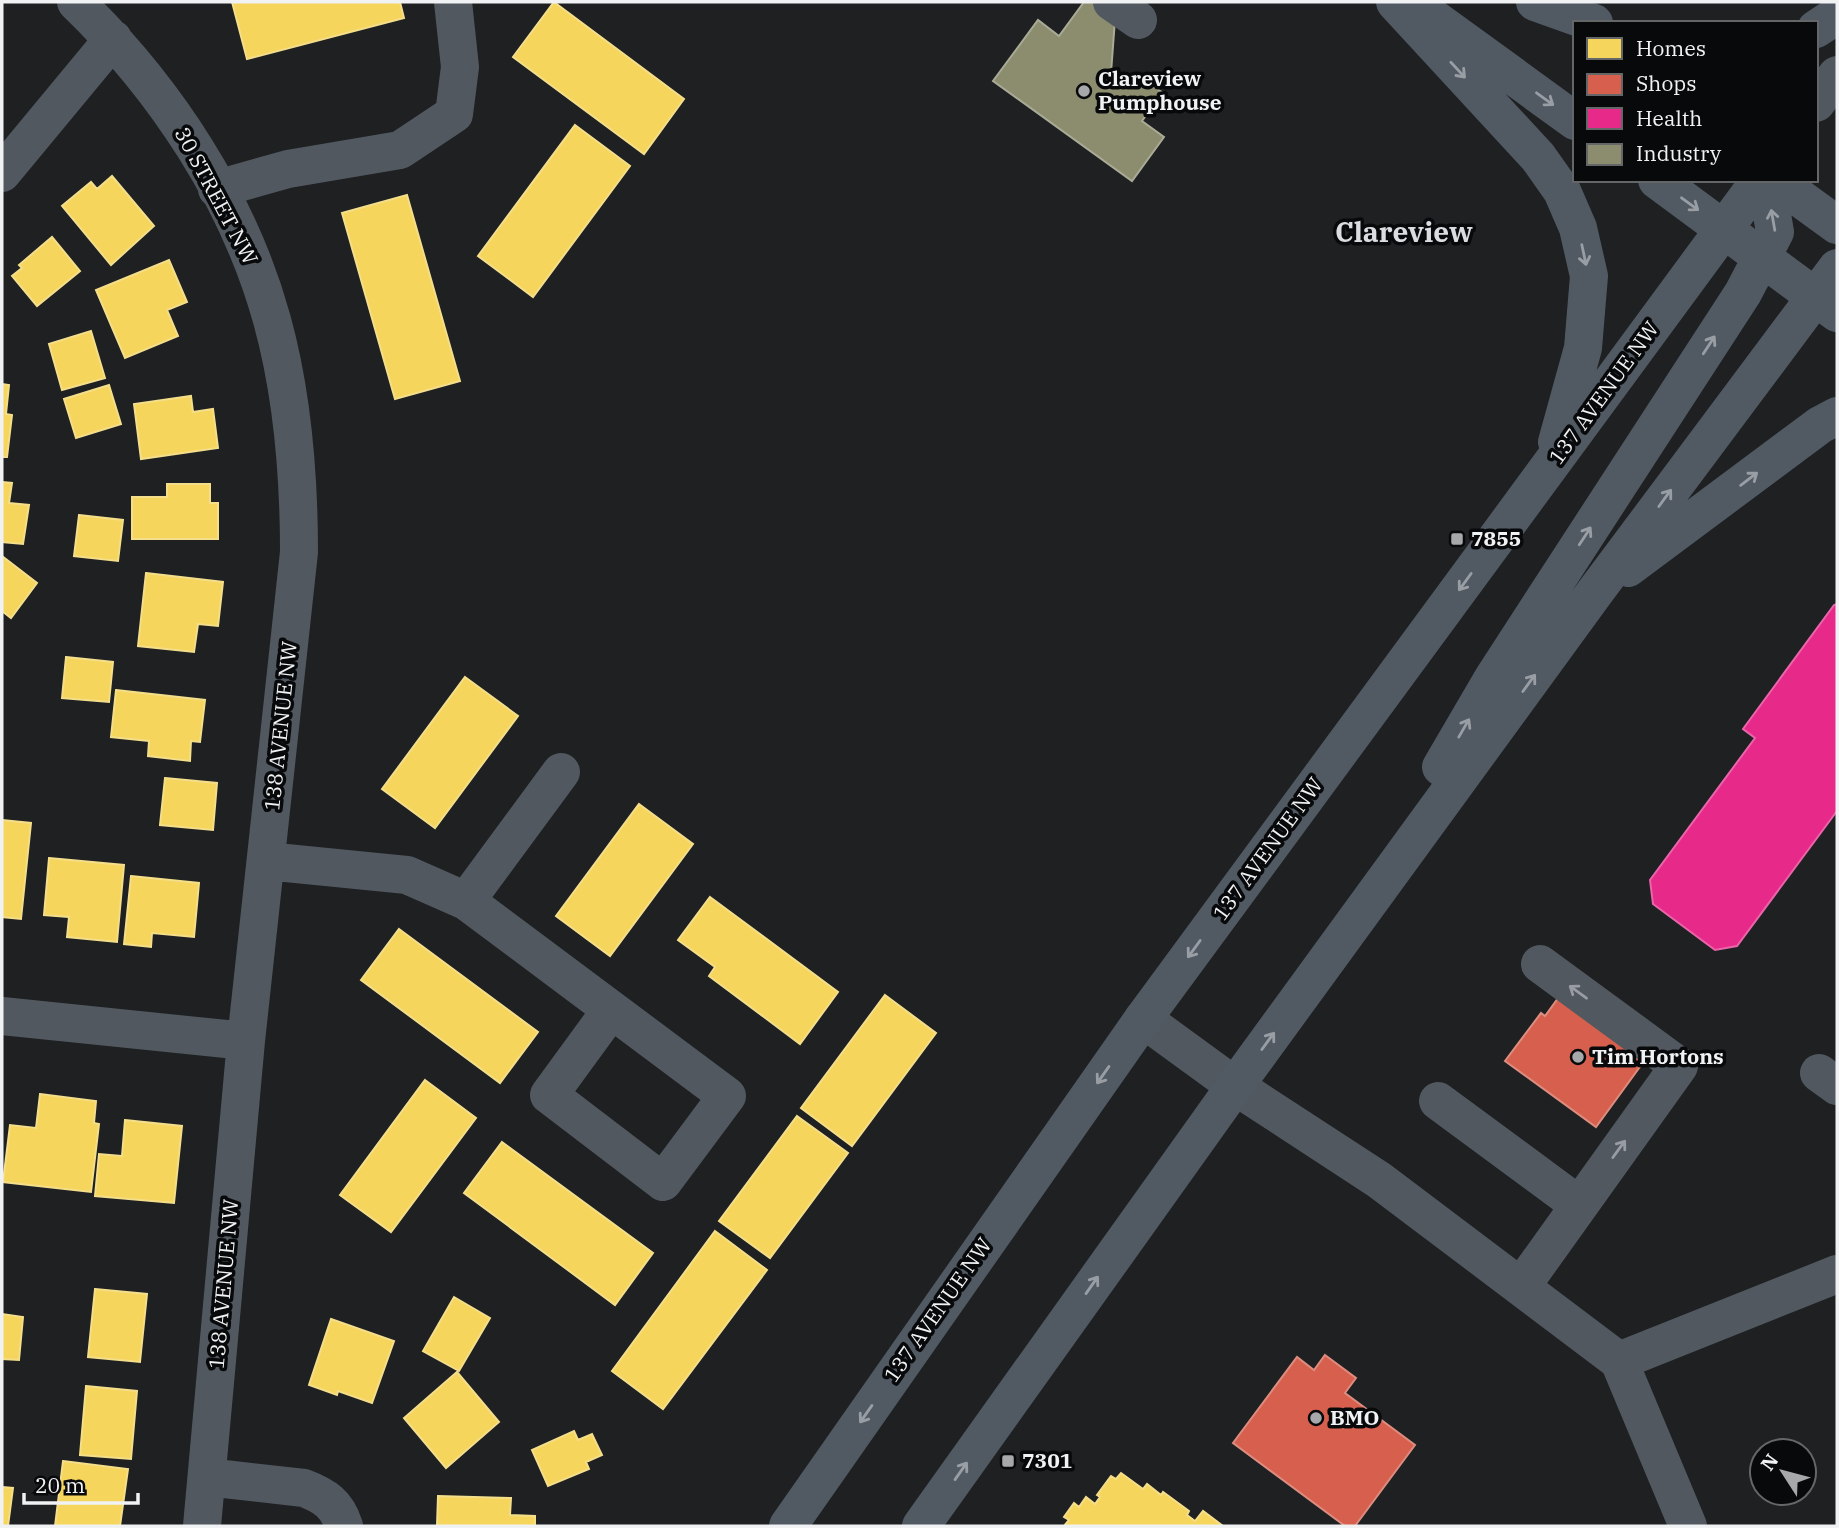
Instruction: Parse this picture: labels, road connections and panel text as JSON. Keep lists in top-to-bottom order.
{
  "streets": {
    "main road": ["137 AVENUE NW"],
    "street": ["30 STREET NW", "138 AVENUE NW"]
  },
  "crossings": [
    ["30 STREET NW", "138 AVENUE NW"]
  ],
  "districts": ["Clareview"],
  "places": {
    "other": ["Clareview Pumphouse", "Tim Hortons", "BMO"],
    "transit": ["7855", "7301"]
  },
  "legend": [
    "Homes",
    "Shops",
    "Health",
    "Industry"
  ],
  "scale_bar": "20 m",
  "north": "top left"
}
